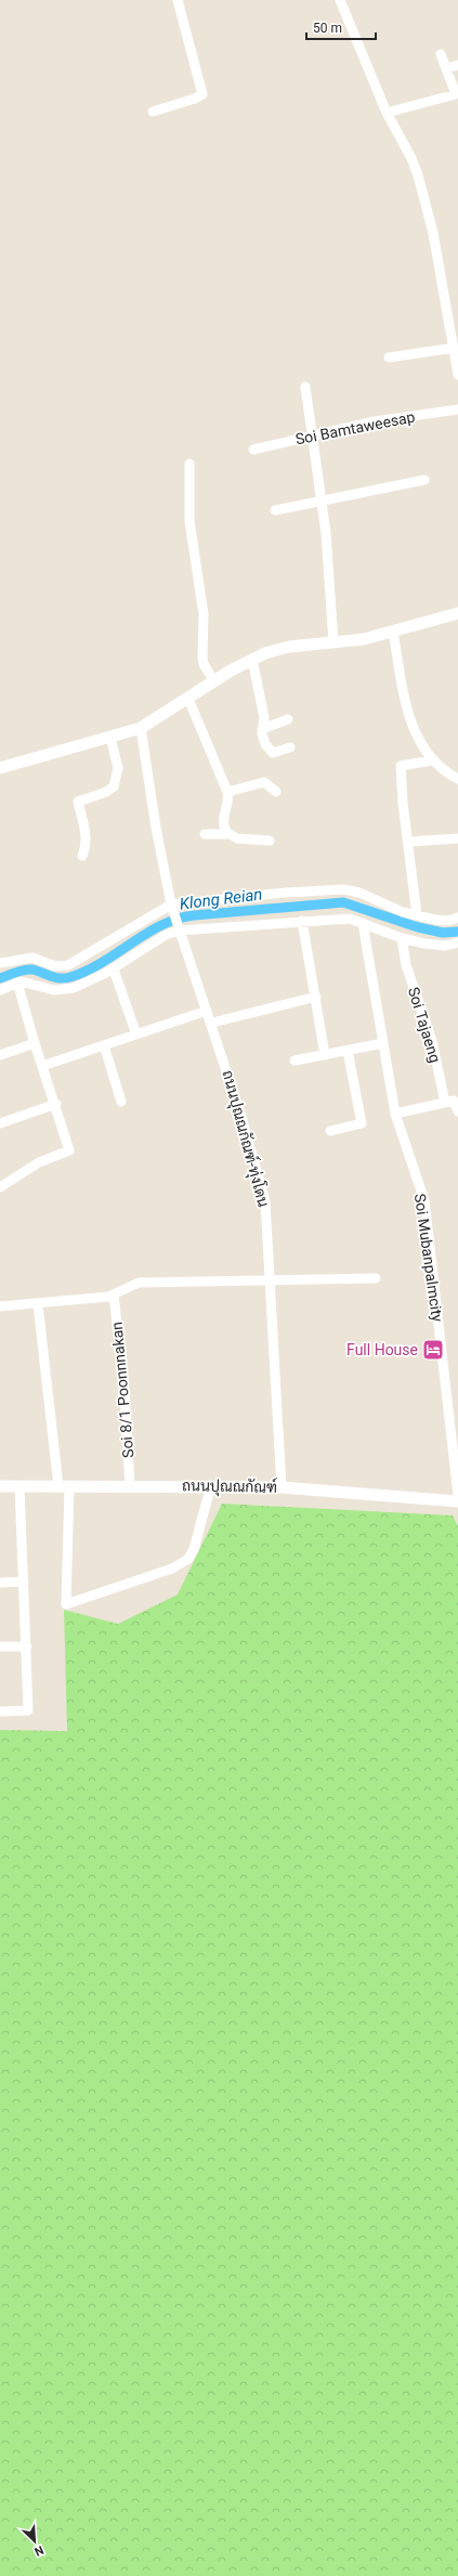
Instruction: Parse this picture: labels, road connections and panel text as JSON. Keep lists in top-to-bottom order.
{
  "streets": {
    "street": [
      "Soi Bamtaweesap",
      "Soi Tajaeng",
      "ถนนปุณณกัณฑ์-ทุ่งโดน",
      "Soi Mubanpalmcity",
      "Soi 8/1 Poonnnakan",
      "ถนนปุณณกัณฑ์"
    ]
  },
  "crossings": [
    ["ถนนปุณณกัณฑ์-ทุ่งโดน", "ถนนปุณณกัณฑ์"],
    ["Soi 8/1 Poonnnakan", "ถนนปุณณกัณฑ์"]
  ],
  "water": ["Klong Reian"],
  "places": {
    "hotel": ["Full House"]
  },
  "scale_bar": "50 m",
  "north": "bottom right"
}
